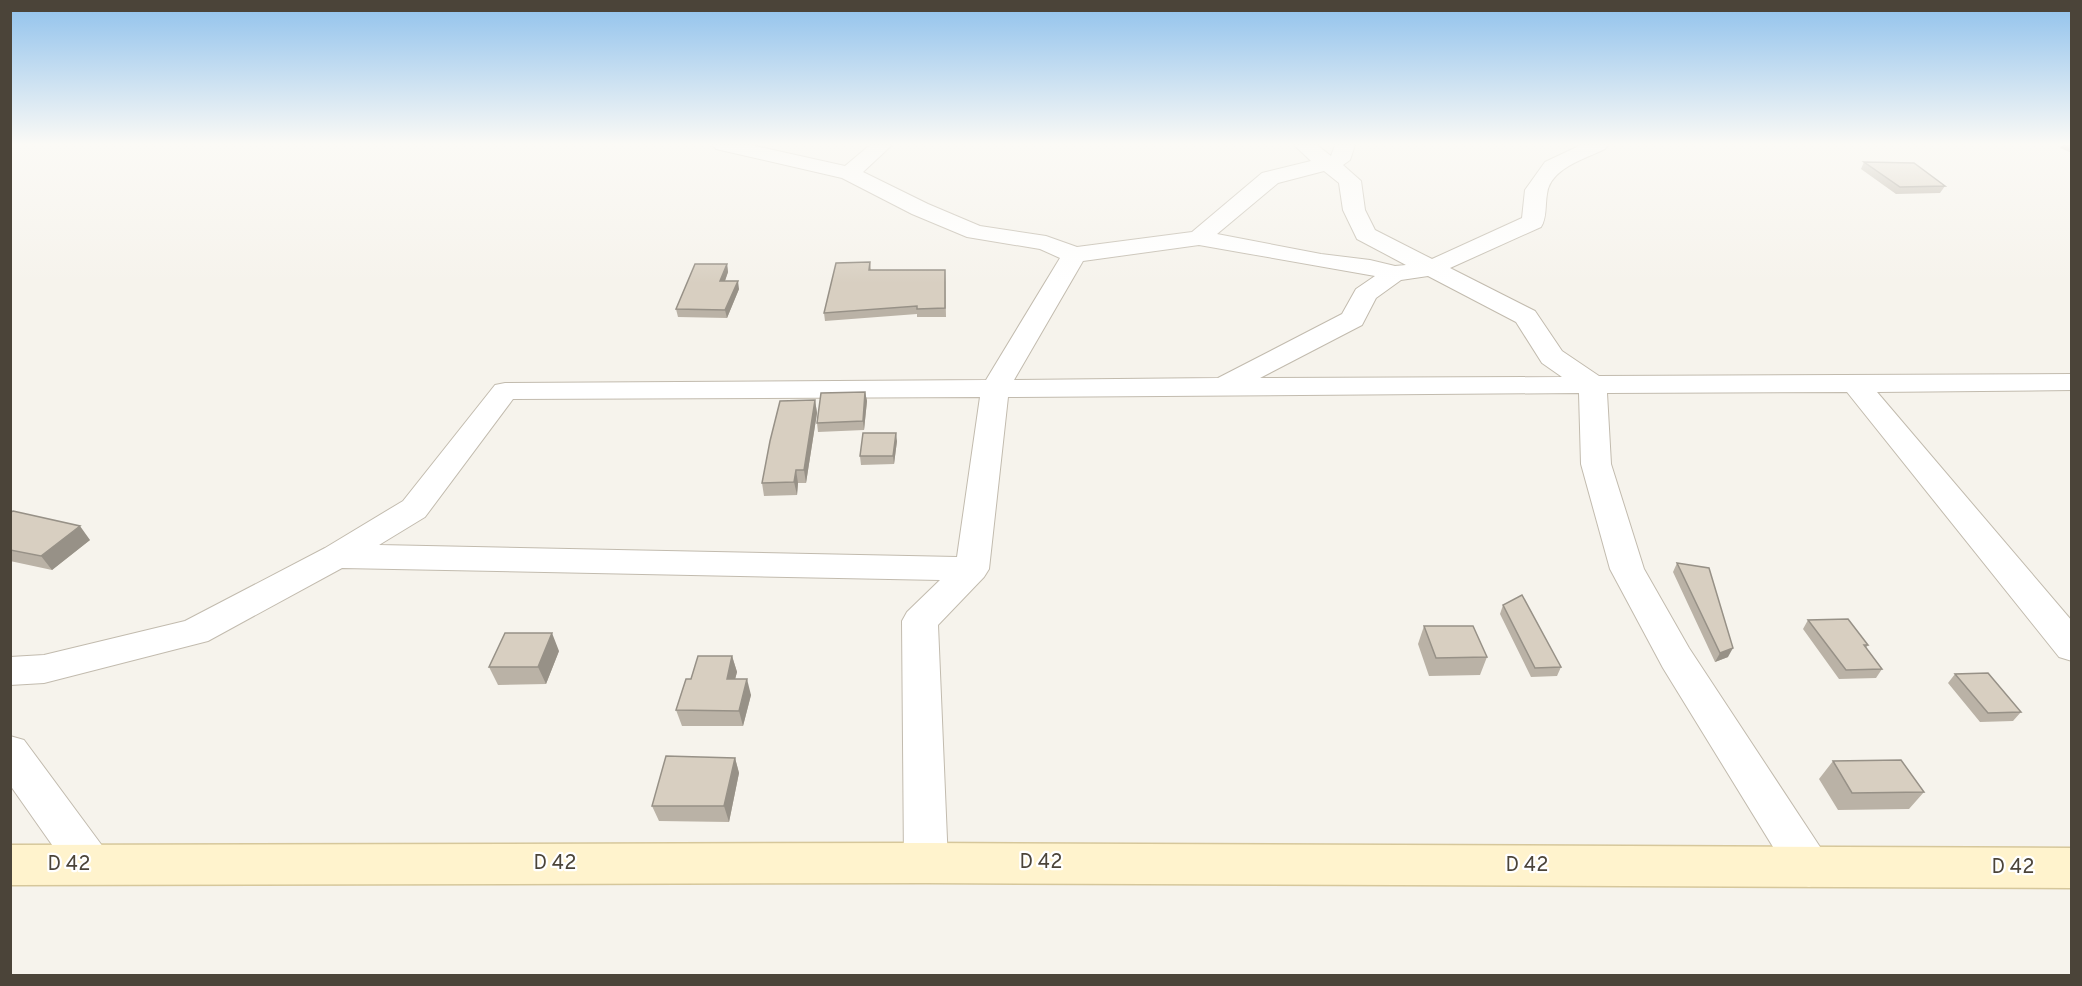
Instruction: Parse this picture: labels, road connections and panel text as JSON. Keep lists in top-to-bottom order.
{
  "streets": {
    "street": ["D 42"]
  }
}
